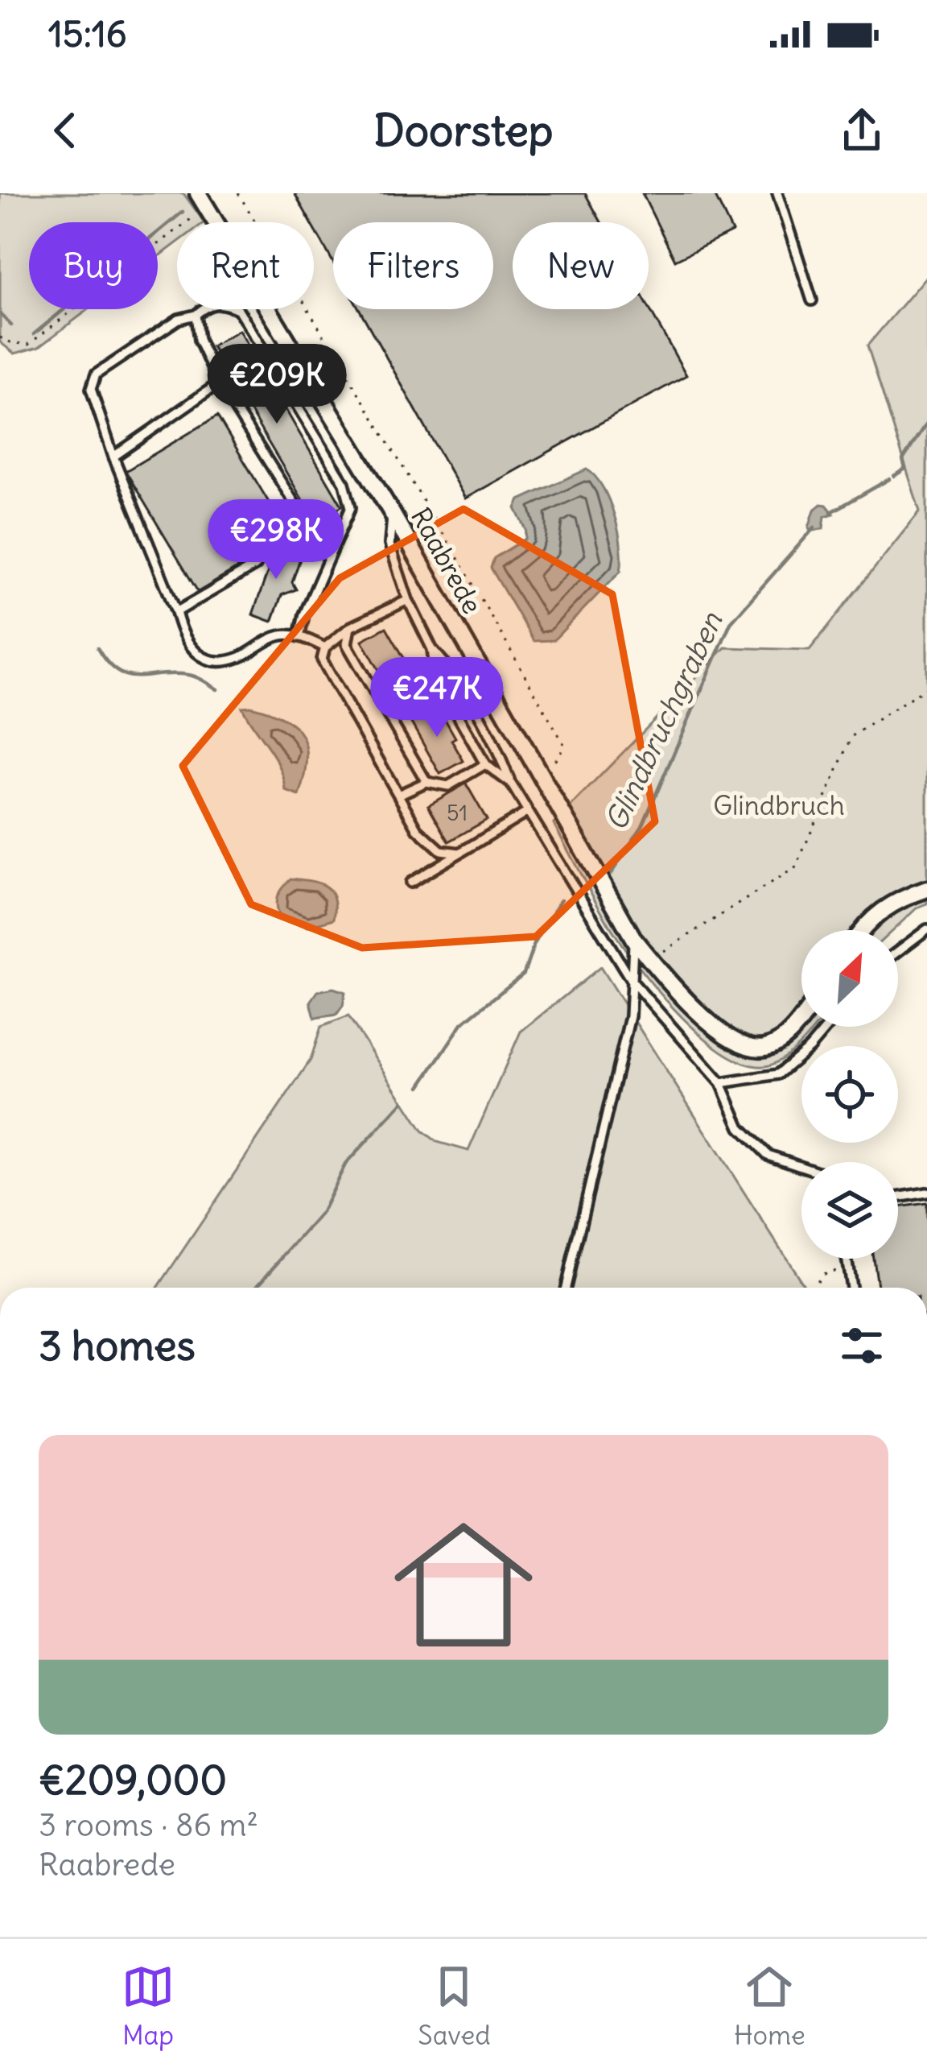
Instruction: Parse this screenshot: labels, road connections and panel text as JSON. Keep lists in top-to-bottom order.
{
  "streets": {
    "street": ["Raabrede"]
  },
  "water": ["Glindbruchgraben"],
  "parks": ["Glindbruch"],
  "house_numbers": ["51"],
  "north": "top right",
  "page": {
    "status": "15:16",
    "header": "Doorstep",
    "chip": [
      "Buy",
      "Rent",
      "Filters",
      "New"
    ],
    "price": ["€209K", "€298K", "€247K"],
    "heading": "3 homes",
    "list": [
      {
        "name": "€209,000",
        "note": "3 rooms · 86 m² · Raabrede"
      }
    ],
    "tabs": ["Map", "Saved", "Home"]
  }
}
